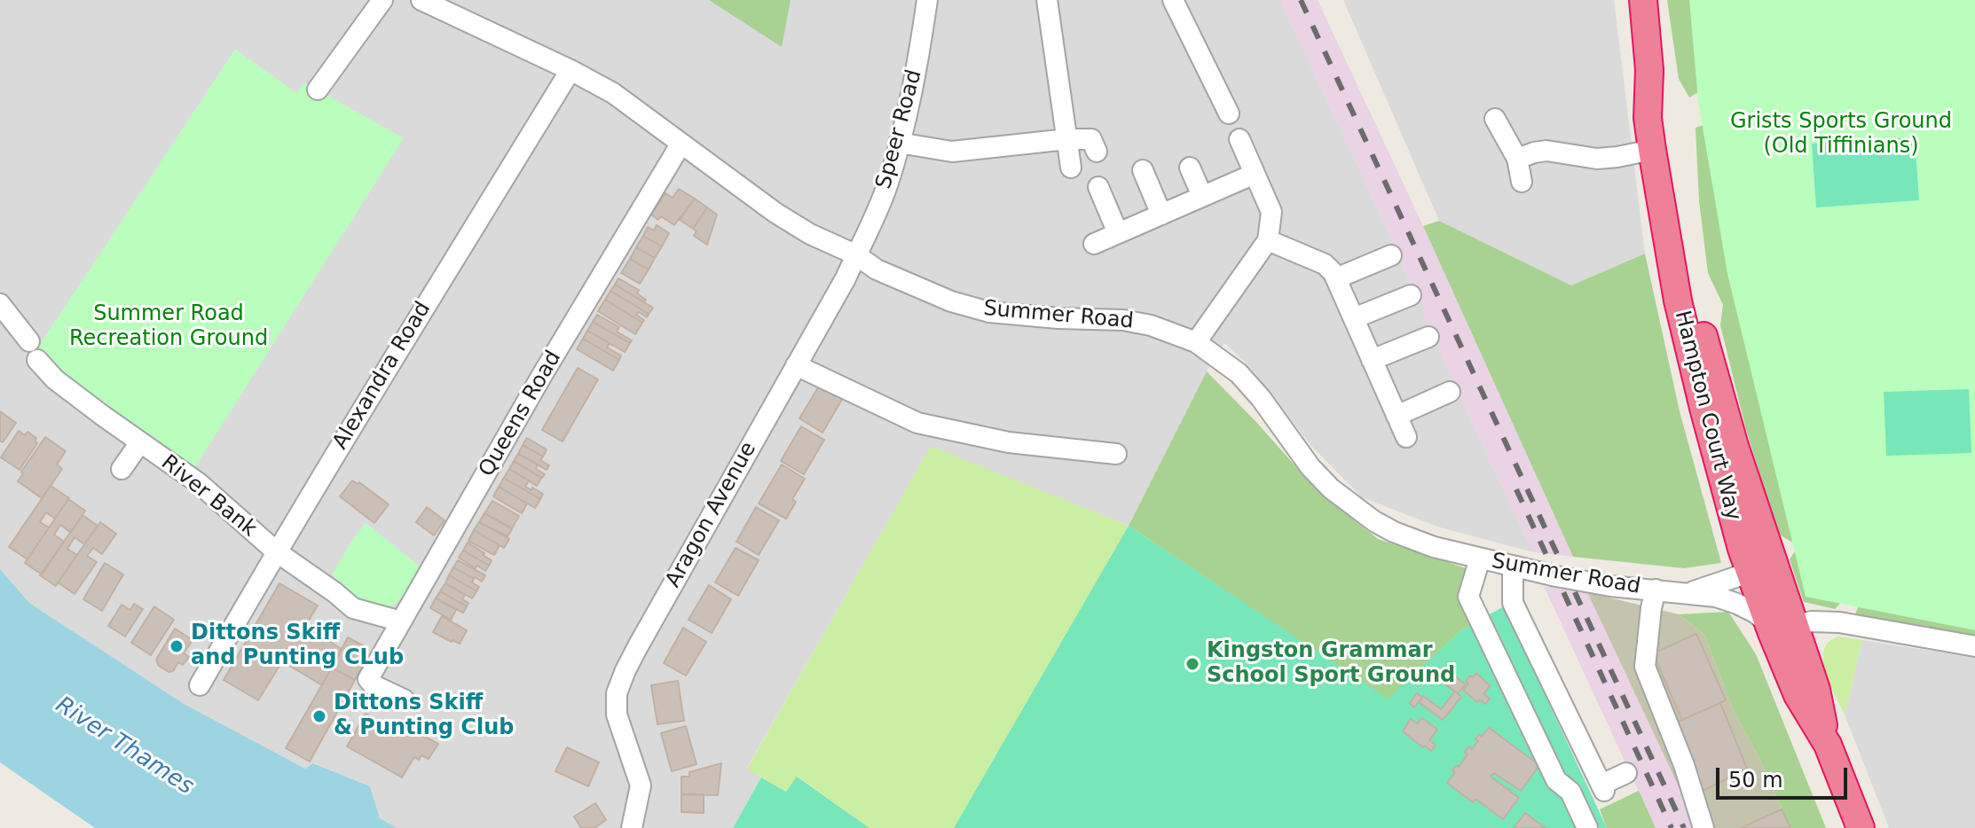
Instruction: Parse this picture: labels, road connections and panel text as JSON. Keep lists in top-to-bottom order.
{
  "streets": {
    "highway": ["Hampton Court Way"],
    "street": [
      "Speer Road",
      "Summer Road",
      "Alexandra Road",
      "Queens Road",
      "River Bank",
      "Aragon Avenue"
    ]
  },
  "crossings": [
    ["Speer Road", "Summer Road"],
    ["Speer Road", "Aragon Avenue"],
    ["Summer Road", "Alexandra Road"],
    ["Summer Road", "Queens Road"],
    ["Summer Road", "Hampton Court Way"],
    ["Summer Road", "Aragon Avenue"],
    ["Alexandra Road", "River Bank"],
    ["Queens Road", "River Bank"]
  ],
  "water": ["River Thames"],
  "parks": ["Grists Sports Ground (Old Tiffinians)", "Summer Road Recreation Ground"],
  "places": ["Dittons Skiff and Punting CLub", "Kingston Grammar School Sport Ground", "Dittons Skiff & Punting Club"],
  "scale_bar": "50 m"
}
